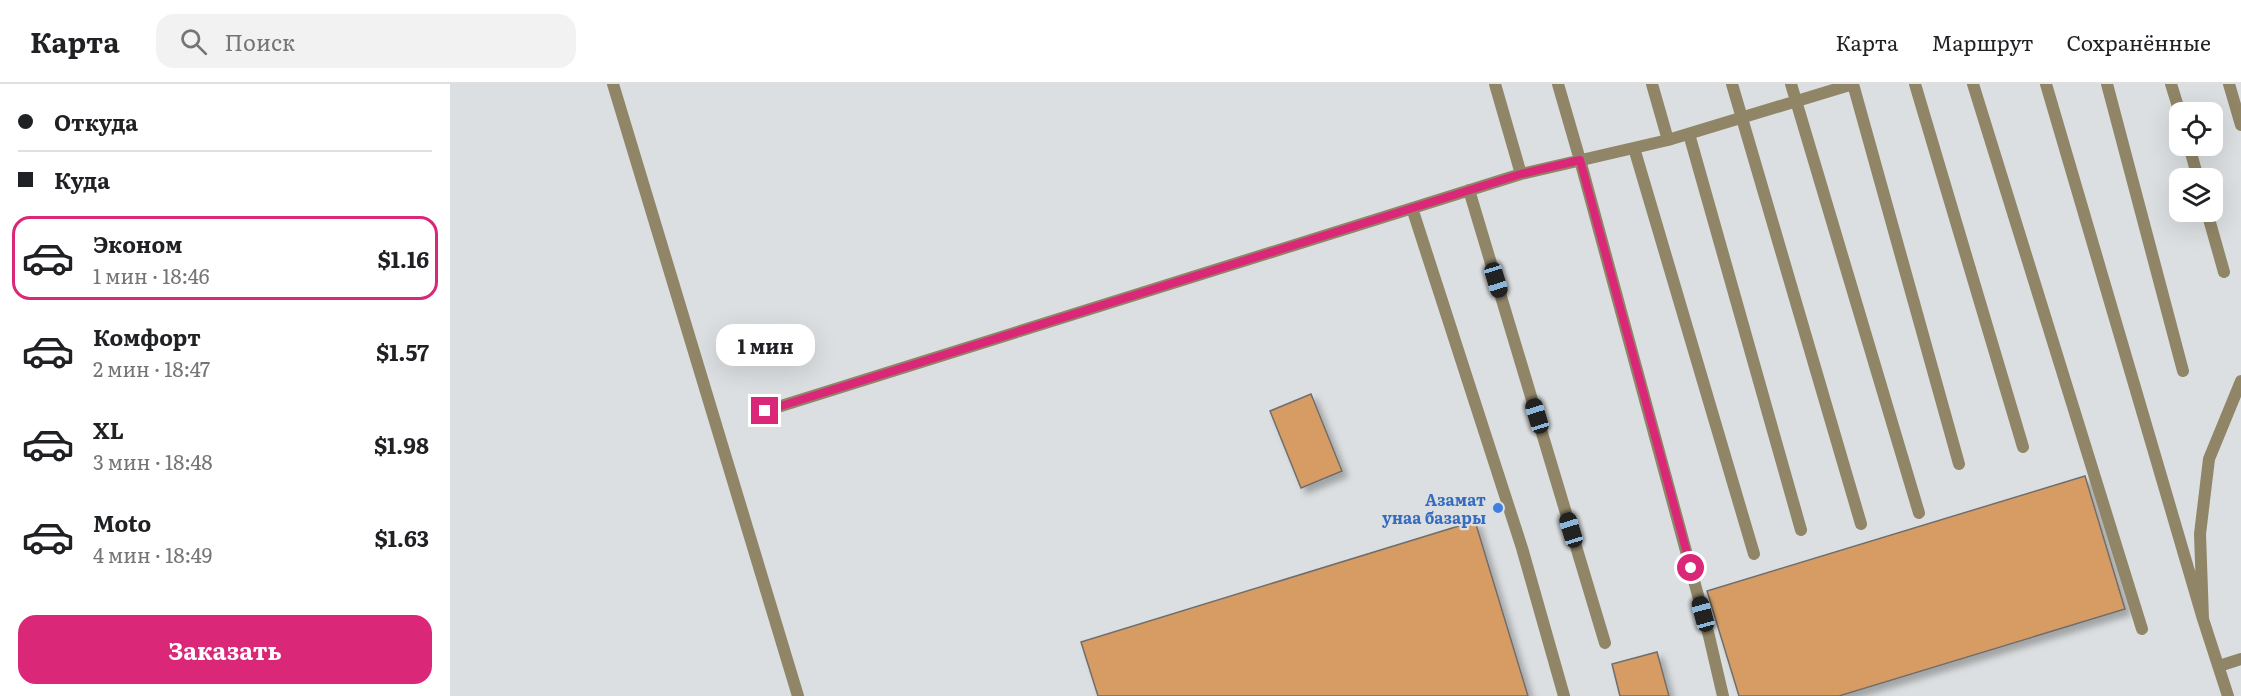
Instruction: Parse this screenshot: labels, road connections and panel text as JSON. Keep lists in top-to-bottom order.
{
  "places": ["Азамат унаа базары"],
  "page": {
    "header": "Карта",
    "search": "Поиск",
    "nav": ["Карта", "Маршрут", "Сохранённые"],
    "banner": ["Откуда", "Куда"],
    "list": [
      {
        "name": "Эконом",
        "note": "1 мин · 18:46",
        "value": "$1.16"
      },
      {
        "name": "Комфорт",
        "note": "2 мин · 18:47",
        "value": "$1.57"
      },
      {
        "name": "XL",
        "note": "3 мин · 18:48",
        "value": "$1.98"
      },
      {
        "name": "Moto",
        "note": "4 мин · 18:49",
        "value": "$1.63"
      }
    ],
    "bubble": "1 мин",
    "buttons": "Заказать"
  }
}
